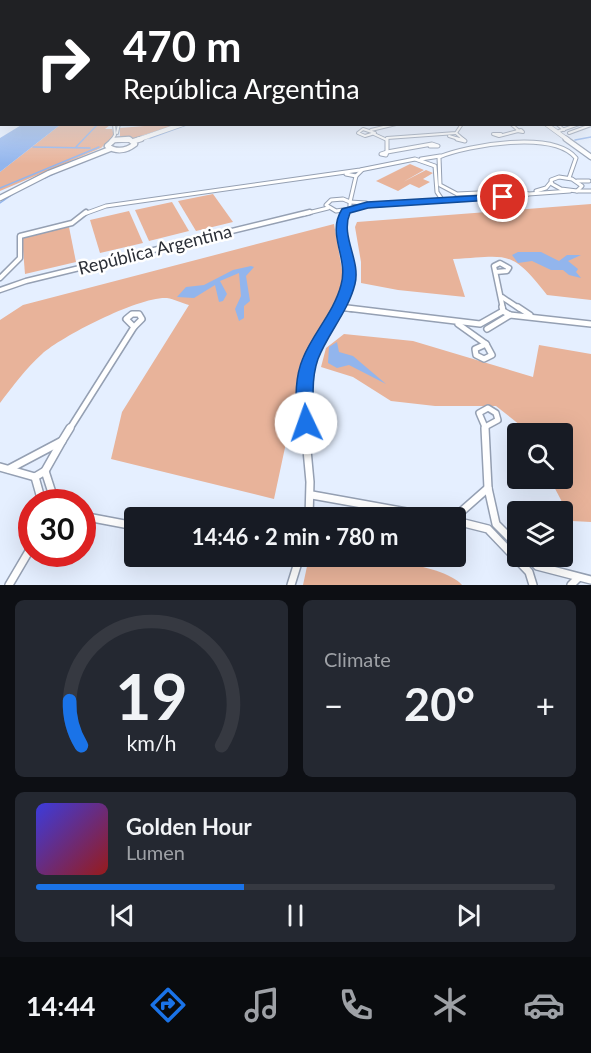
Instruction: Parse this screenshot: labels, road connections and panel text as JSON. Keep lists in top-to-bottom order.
{
  "streets": {
    "street": ["República Argentina"]
  },
  "page": {
    "turn": ["470 m", "República Argentina"],
    "limit": "30",
    "trip": "14:46 · 2 min · 780 m",
    "tile": "Climate",
    "heat": ["−", "20°", "+"],
    "song": ["Golden Hour", "Lumen"],
    "tabs": "14:44",
    "gauge": ["19", "km/h"]
  }
}
